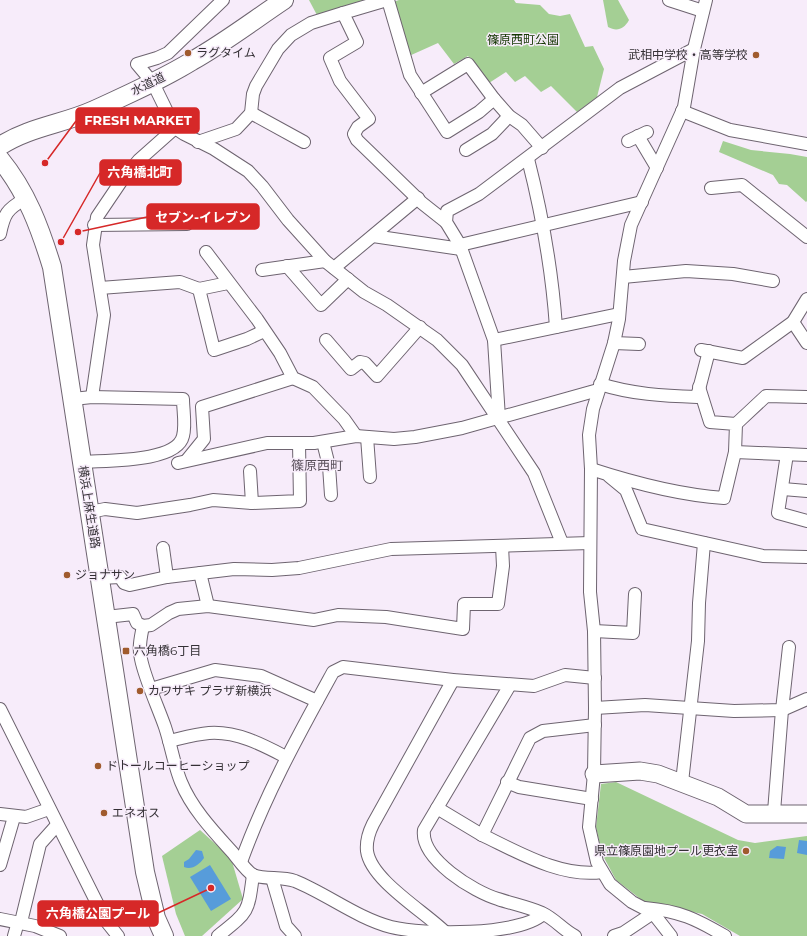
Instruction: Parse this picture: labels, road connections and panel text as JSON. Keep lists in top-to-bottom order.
{
  "streets": {
    "main road": ["水道道", "横浜上麻生道路"]
  },
  "districts": ["篠原西町"],
  "parks": ["篠原西町公園"],
  "places": {
    "other": [
      "ラグタイム",
      "武相中学校・高等学校",
      "FRESH MARKET",
      "セブン-イレブン",
      "六角橋北町",
      "ジョナサン",
      "カワサキ プラザ新横浜",
      "ドトールコーヒーショップ",
      "エネオス",
      "県立篠原園地プール更衣室",
      "六角橋公園プール"
    ],
    "transit": ["六角橋6丁目"]
  }
}
